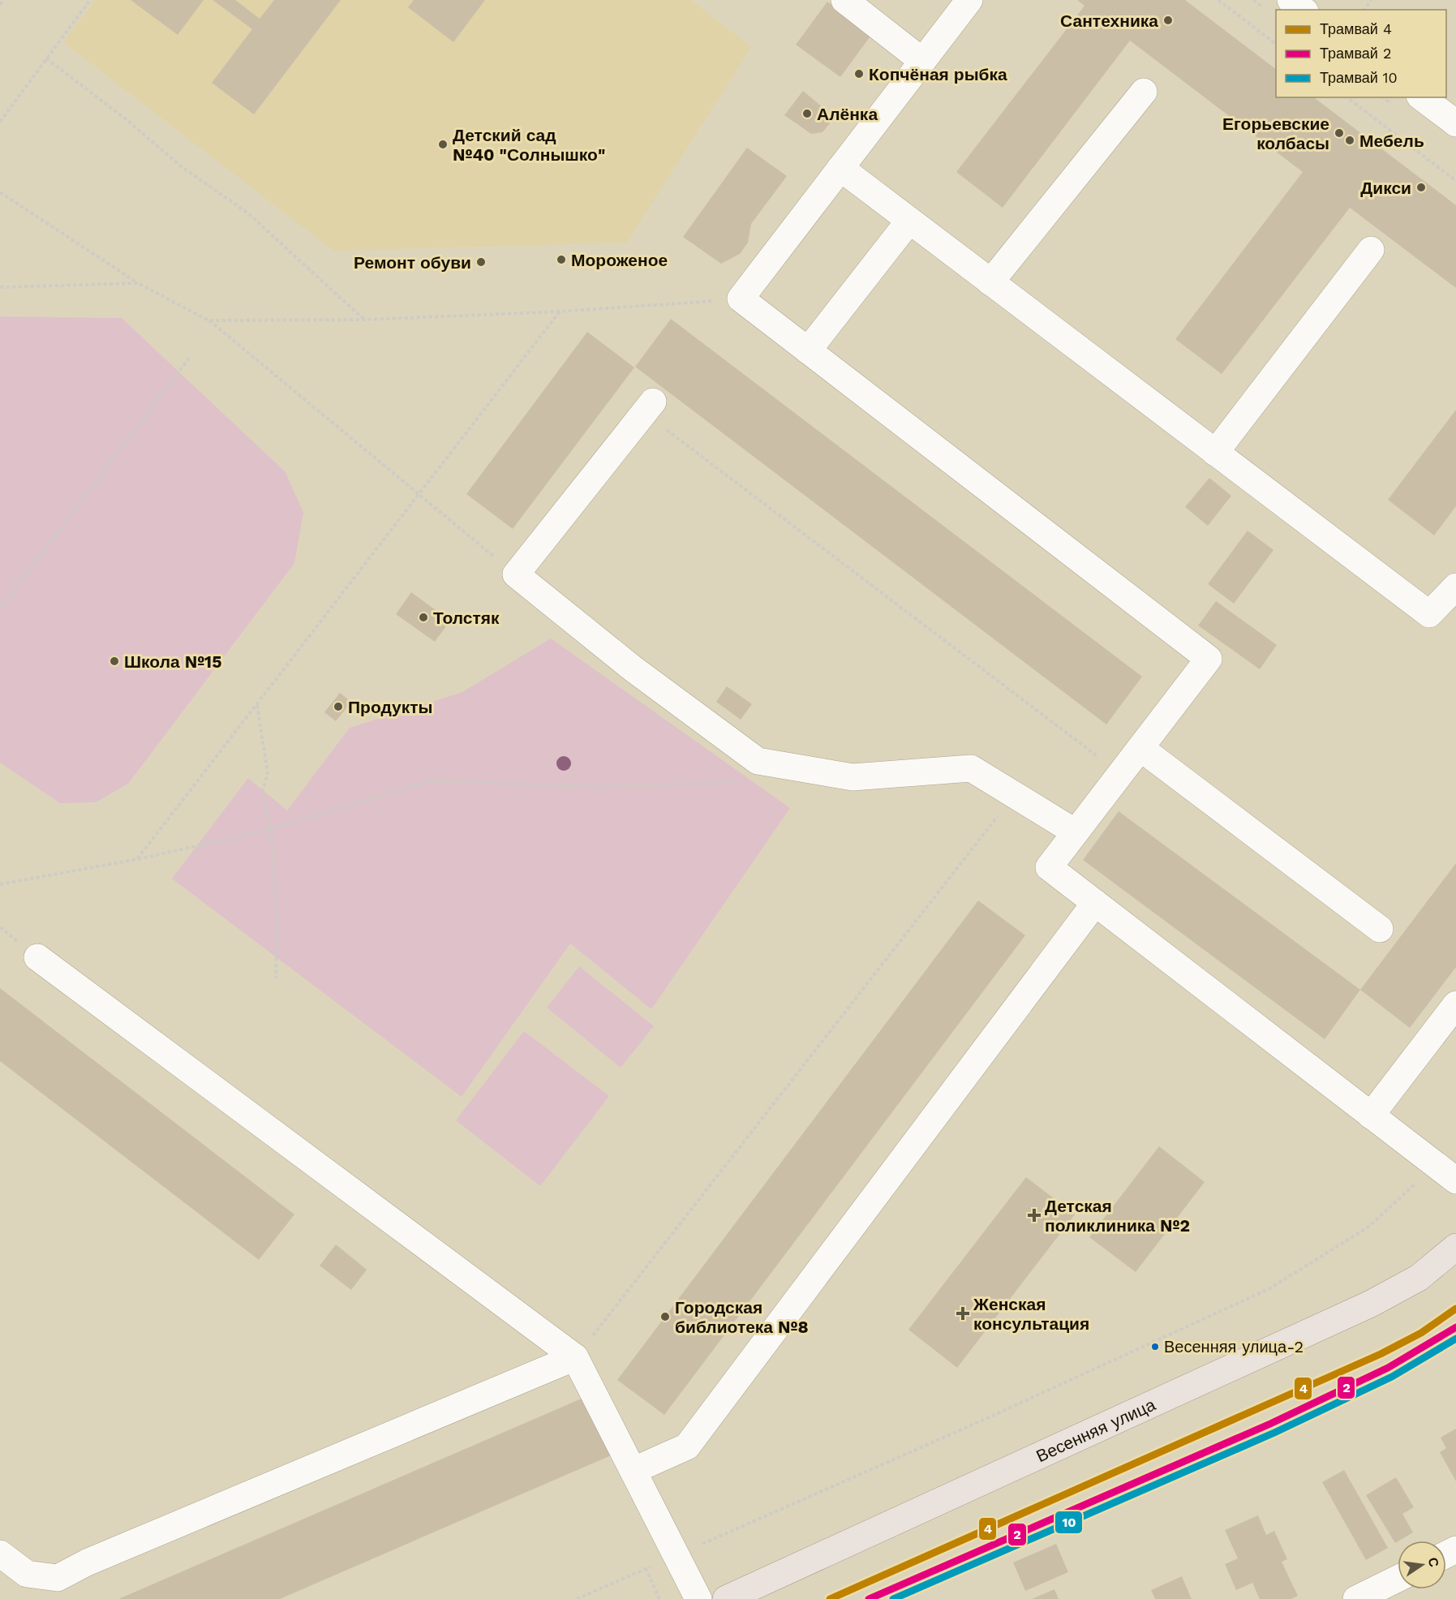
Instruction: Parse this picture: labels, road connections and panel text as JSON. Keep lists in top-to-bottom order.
{
  "streets": {
    "main road": ["Весенняя улица"]
  },
  "places": {
    "other": [
      "Сантехника",
      "Копчёная рыбка",
      "Алёнка",
      "Егорьевские колбасы",
      "Мебель",
      "Детский сад №40 \"Солнышко\"",
      "Дикси",
      "Мороженое",
      "Ремонт обуви",
      "Толстяк",
      "Школа №15",
      "Продукты",
      "Городская библиотека №8",
      "Весенняя улица-2"
    ],
    "health": ["Детская поликлиника №2", "Женская консультация"]
  },
  "lines": ["tram line 4", "tram line 2", "tram line 10"],
  "legend": ["Трамвай 4", "Трамвай 2", "Трамвай 10"],
  "north": "right"
}
